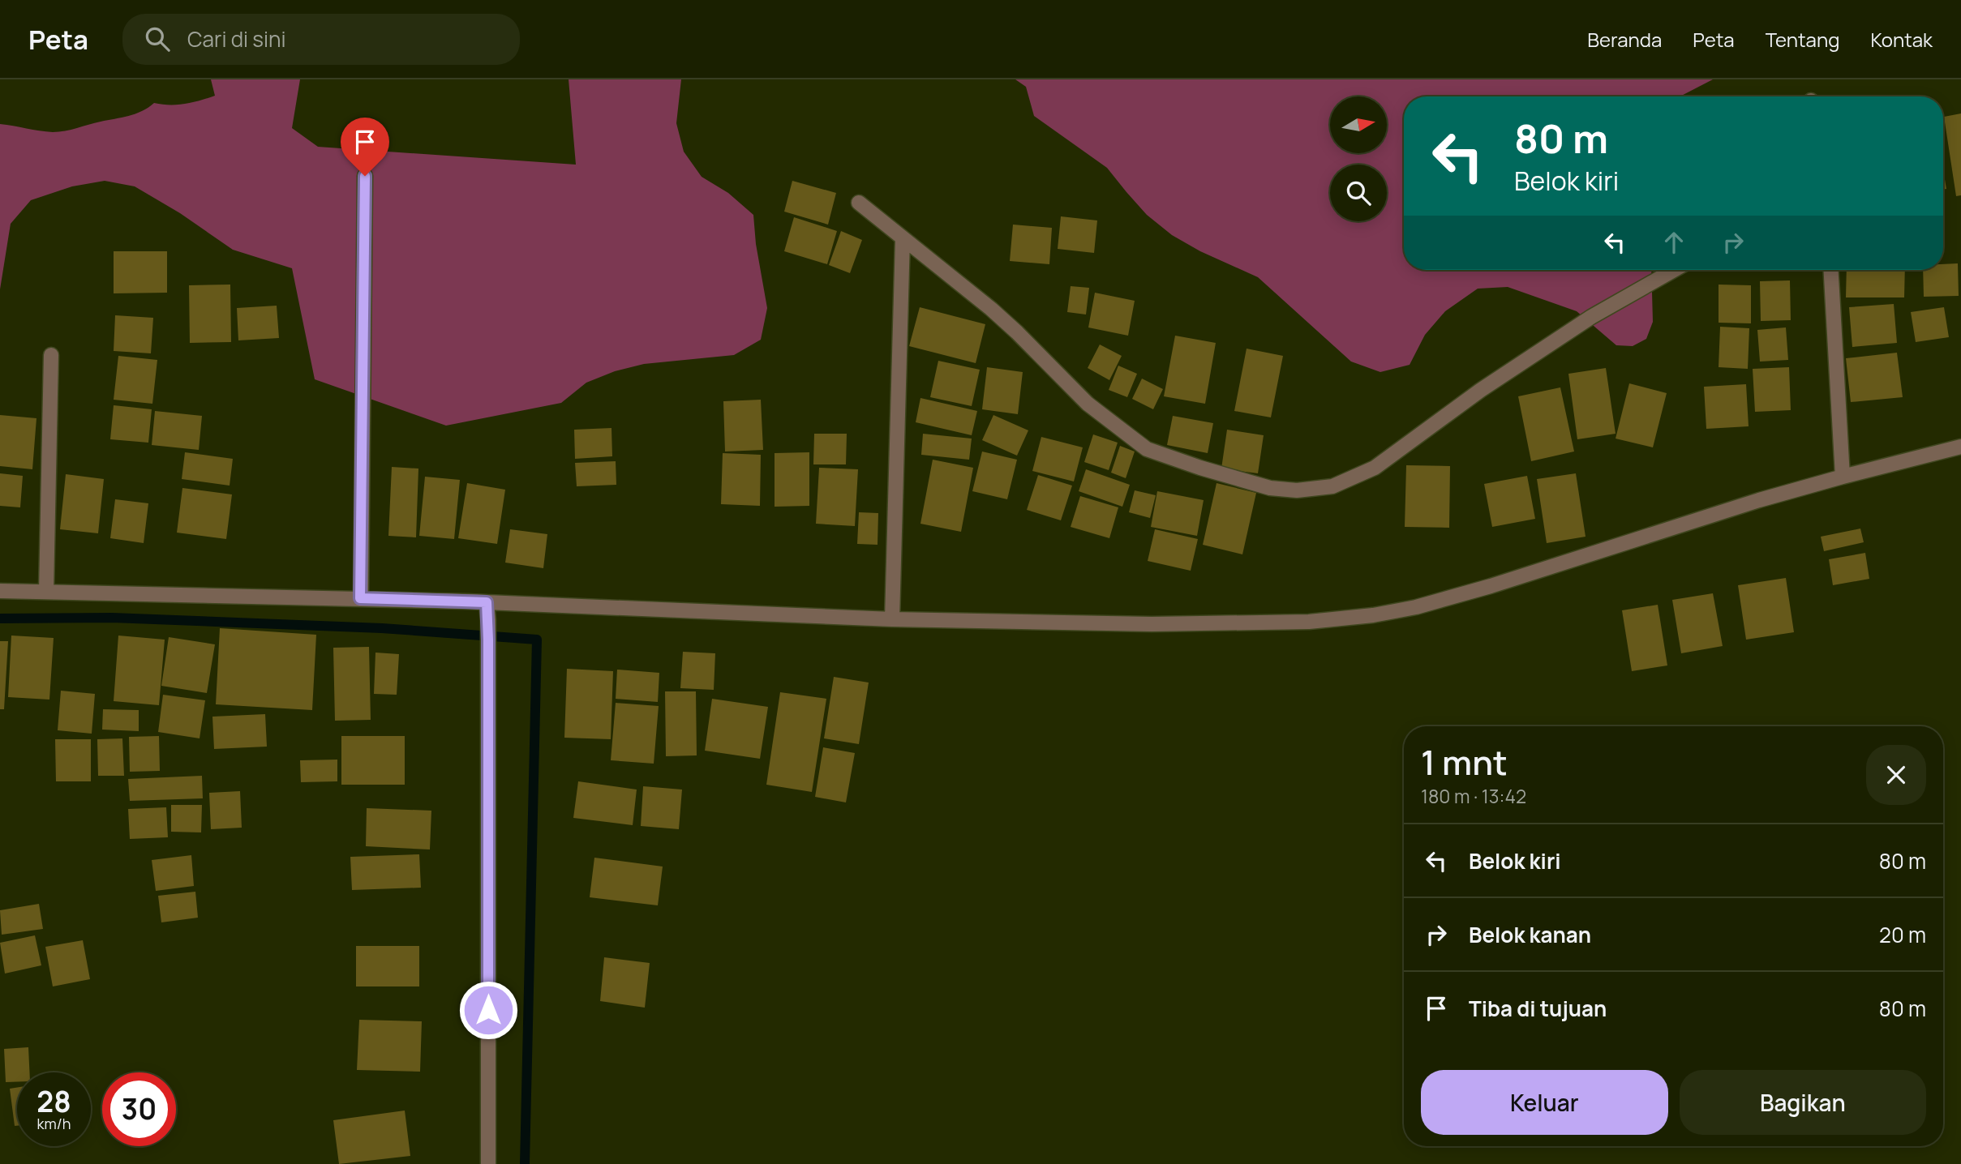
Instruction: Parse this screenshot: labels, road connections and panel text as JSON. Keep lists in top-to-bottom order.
{
  "north": "right",
  "page": {
    "header": "Peta",
    "search": "Cari di sini",
    "nav": [
      "Beranda",
      "Peta",
      "Tentang",
      "Kontak"
    ],
    "turn": ["80 m", "Belok kiri"],
    "heading": ["1 mnt", "180 m · 13:42"],
    "list": [
      {
        "name": "Belok kiri",
        "value": "80 m"
      },
      {
        "name": "Belok kanan",
        "value": "20 m"
      },
      {
        "name": "Tiba di tujuan",
        "value": "80 m"
      }
    ],
    "buttons": ["Keluar", "Bagikan"],
    "speed": "28 km/h",
    "limit": "30"
  }
}
